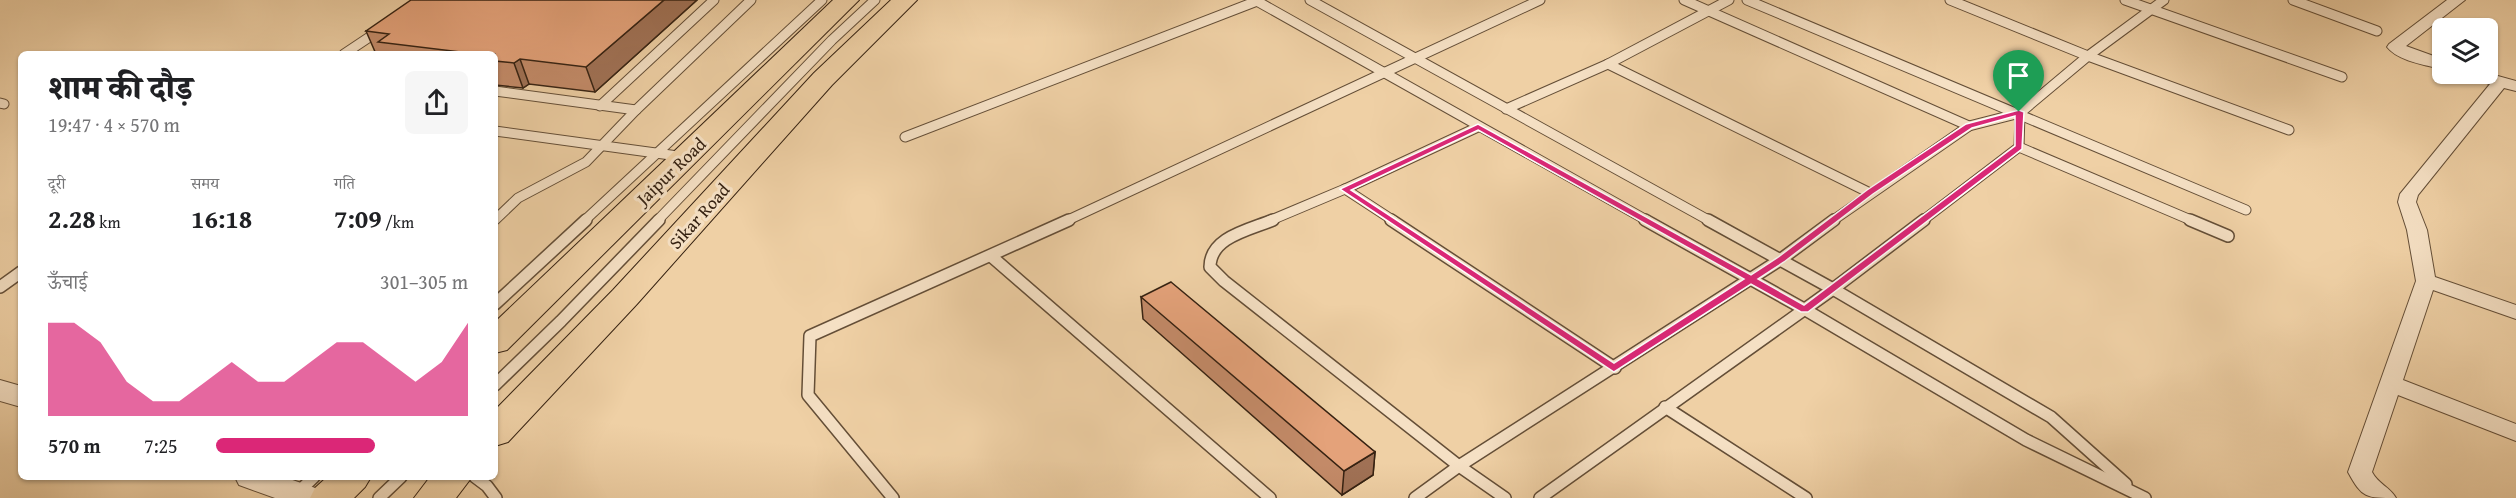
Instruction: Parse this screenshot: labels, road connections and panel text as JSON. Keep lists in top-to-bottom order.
{
  "streets": {
    "main road": ["Jaipur Road", "Sikar Road"]
  },
  "page": {
    "heading": ["शाम की दौड़", "19:47 · 4 × 570 m"],
    "stats": [
      ["दूरी", "2.28 km"],
      ["समय", "16:18"],
      ["गति", "7:09 /km"]
    ],
    "chart": ["ऊँचाई", "301–305 m"],
    "list": [
      {
        "name": "570 m",
        "note": "7:25"
      }
    ]
  }
}
